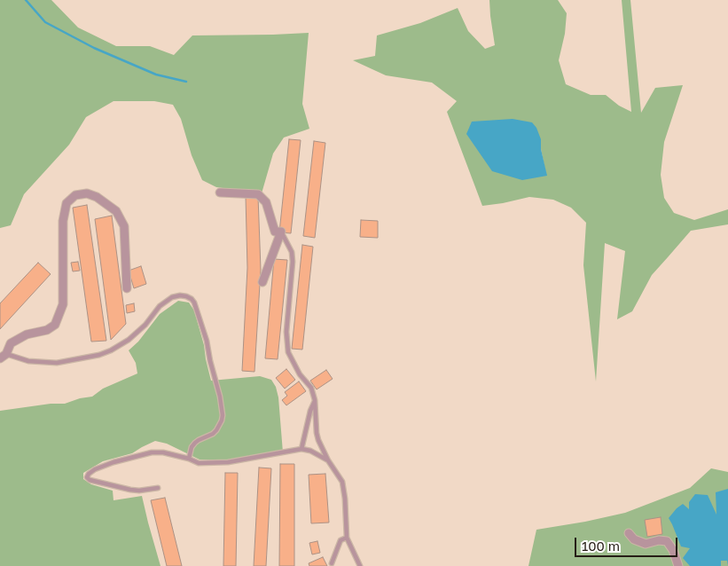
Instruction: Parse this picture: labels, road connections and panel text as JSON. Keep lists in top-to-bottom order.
{
  "scale_bar": "100 m"
}
